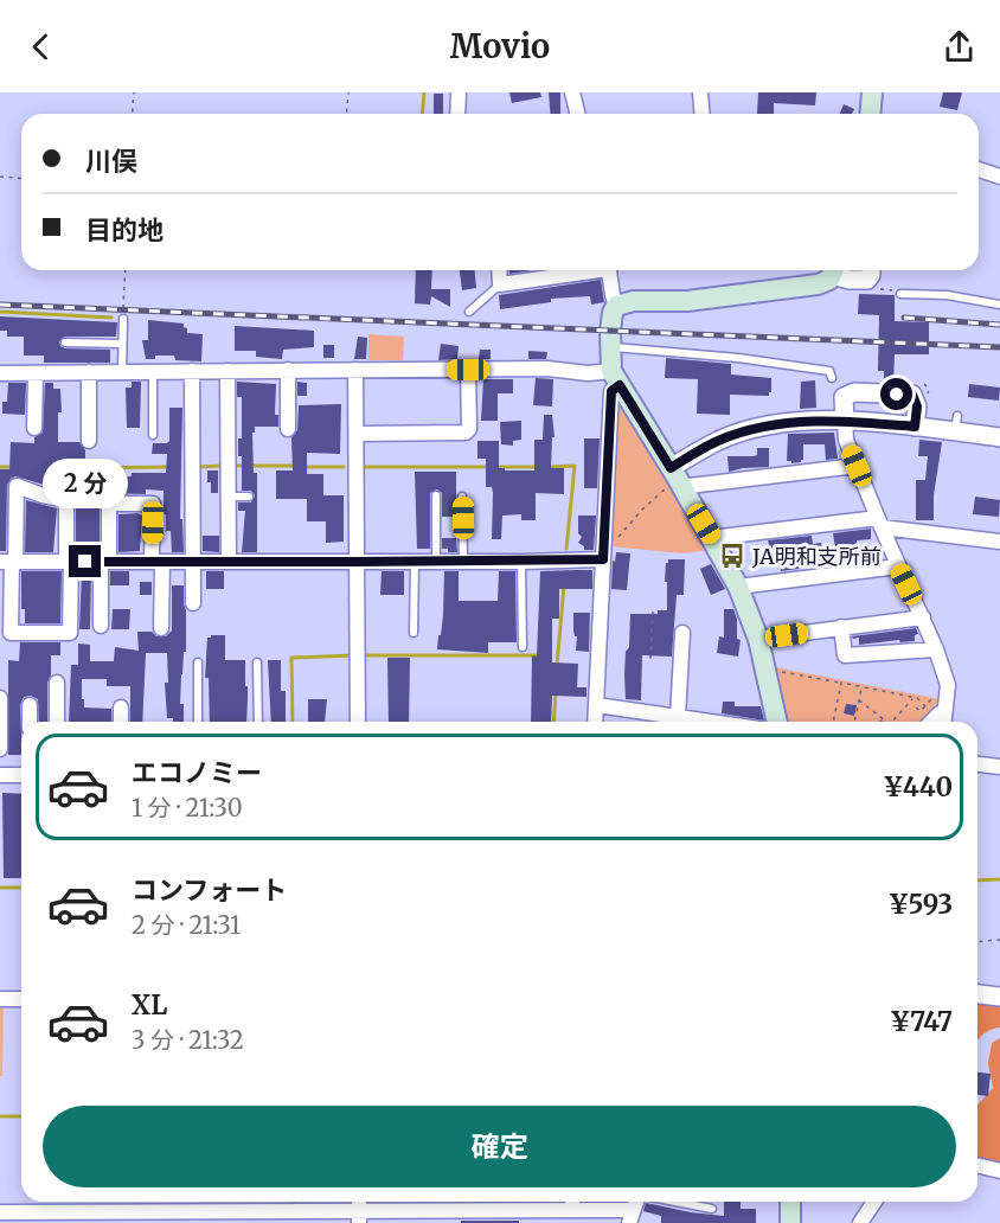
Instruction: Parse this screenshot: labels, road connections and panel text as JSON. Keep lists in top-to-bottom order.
{
  "places": {
    "bus stop": ["JA明和支所前"]
  },
  "page": {
    "header": "Movio",
    "banner": ["川俣", "目的地"],
    "bubble": "2 分",
    "list": [
      {
        "name": "エコノミー",
        "note": "1 分 · 21:30",
        "value": "¥440"
      },
      {
        "name": "コンフォート",
        "note": "2 分 · 21:31",
        "value": "¥593"
      },
      {
        "name": "XL",
        "note": "3 分 · 21:32",
        "value": "¥747"
      }
    ],
    "buttons": "確定"
  }
}
